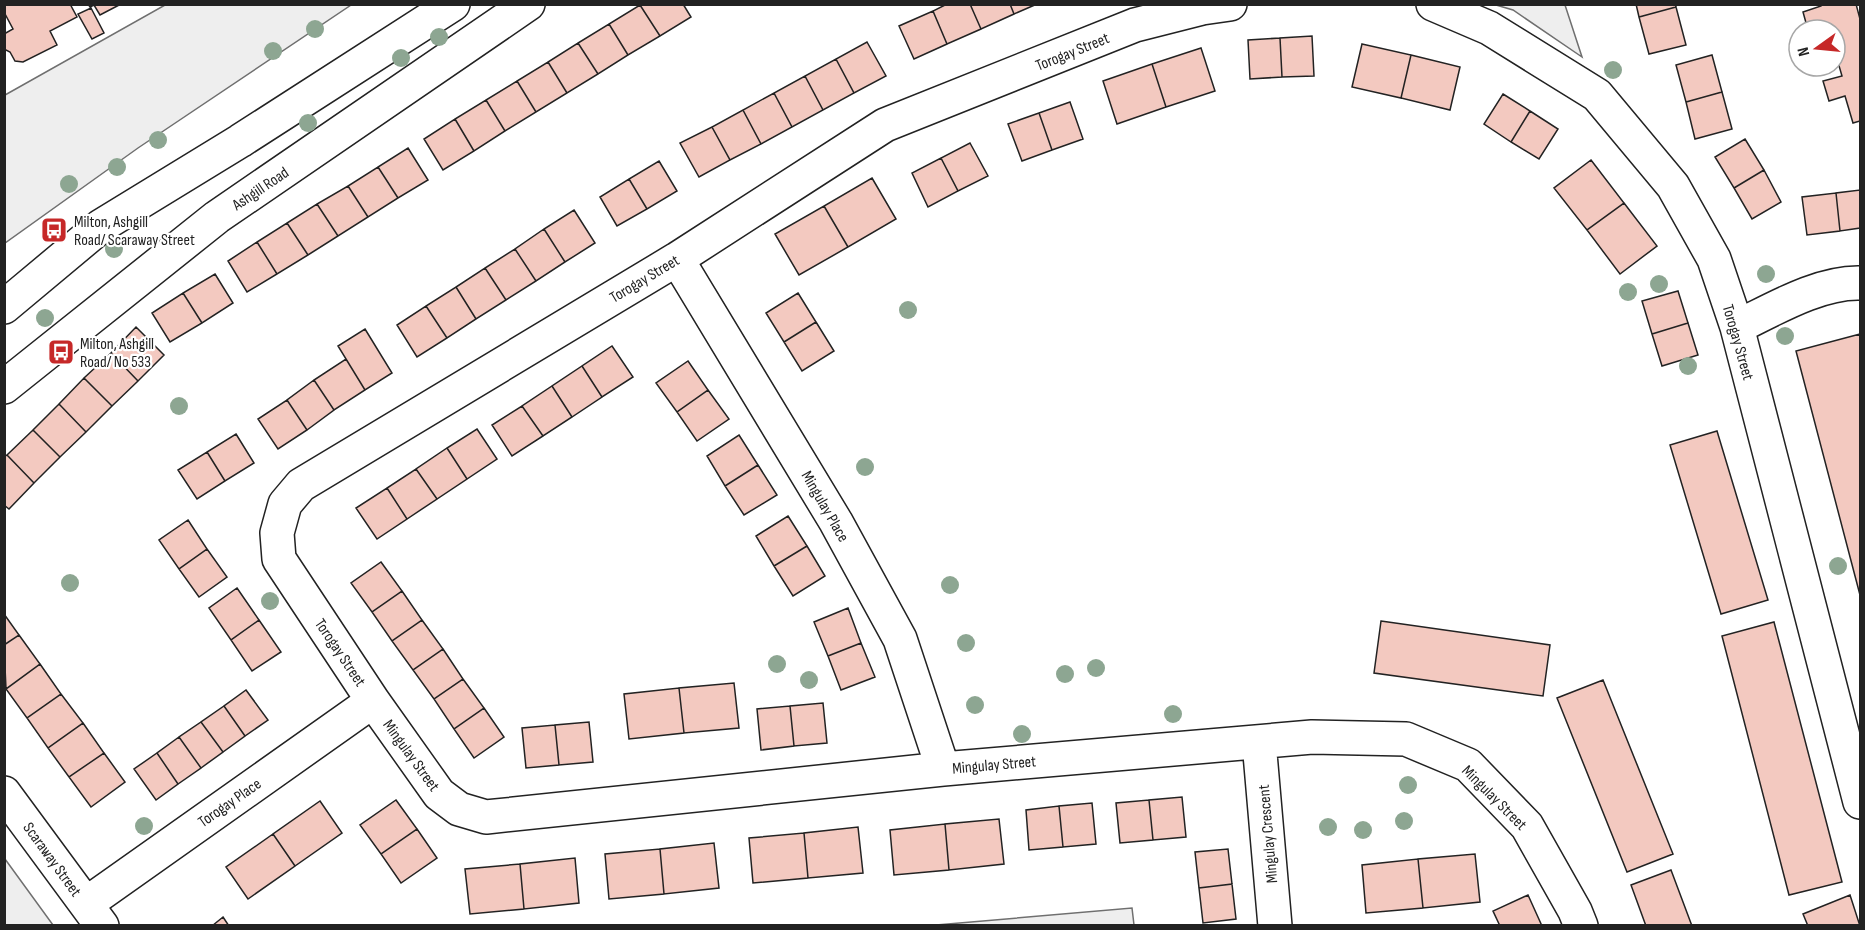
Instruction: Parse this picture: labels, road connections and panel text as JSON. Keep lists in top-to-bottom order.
{
  "streets": {
    "street": [
      "Torogay Street",
      "Ashgill Road",
      "Mingulay Place",
      "Mingulay Street",
      "Torogay Place",
      "Mingulay Crescent",
      "Scaraway Street"
    ]
  },
  "crossings": [
    ["Torogay Street", "Mingulay Place"],
    ["Torogay Street", "Mingulay Street"],
    ["Torogay Street", "Torogay Place"],
    ["Mingulay Place", "Mingulay Street"],
    ["Mingulay Street", "Torogay Place"],
    ["Mingulay Street", "Mingulay Crescent"],
    ["Torogay Place", "Scaraway Street"]
  ],
  "places": {
    "bus stop": ["Milton, Ashgill Road/ Scaraway Street", "Milton, Ashgill Road/ No 533"]
  },
  "north": "left"
}
